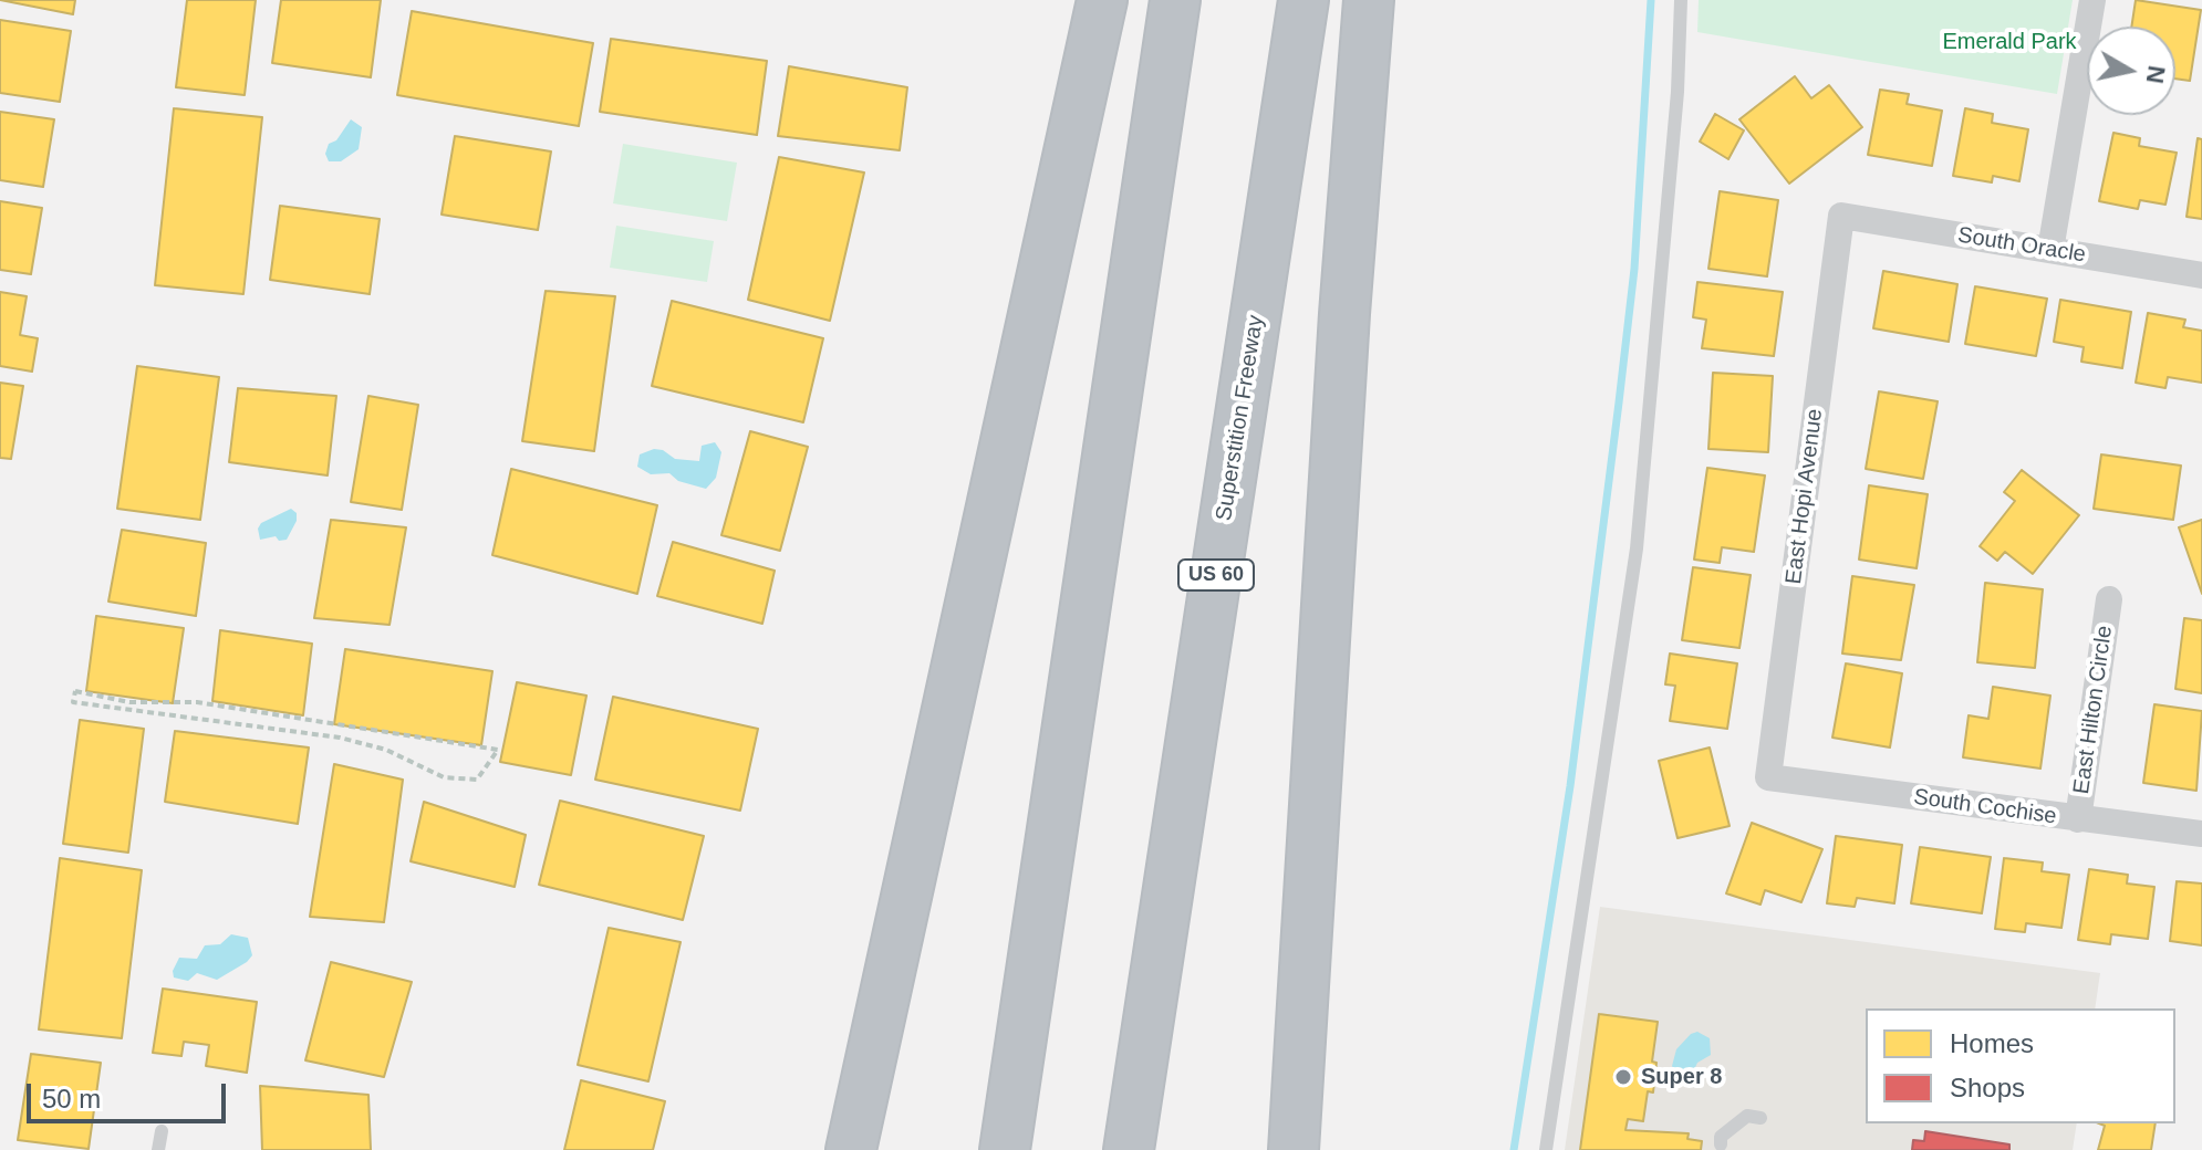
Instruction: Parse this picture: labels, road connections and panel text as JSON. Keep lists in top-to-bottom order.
{
  "streets": {
    "highway": ["Superstition Freeway", "US 60"],
    "street": [
      "South Oracle",
      "East Hopi Avenue",
      "East Hilton Circle",
      "South Cochise"
    ]
  },
  "crossings": [
    ["South Oracle", "East Hopi Avenue"],
    ["East Hopi Avenue", "South Cochise"],
    ["East Hilton Circle", "South Cochise"]
  ],
  "parks": ["Emerald Park"],
  "places": ["Super 8"],
  "legend": ["Homes", "Shops"],
  "scale_bar": "50 m",
  "north": "right"
}
